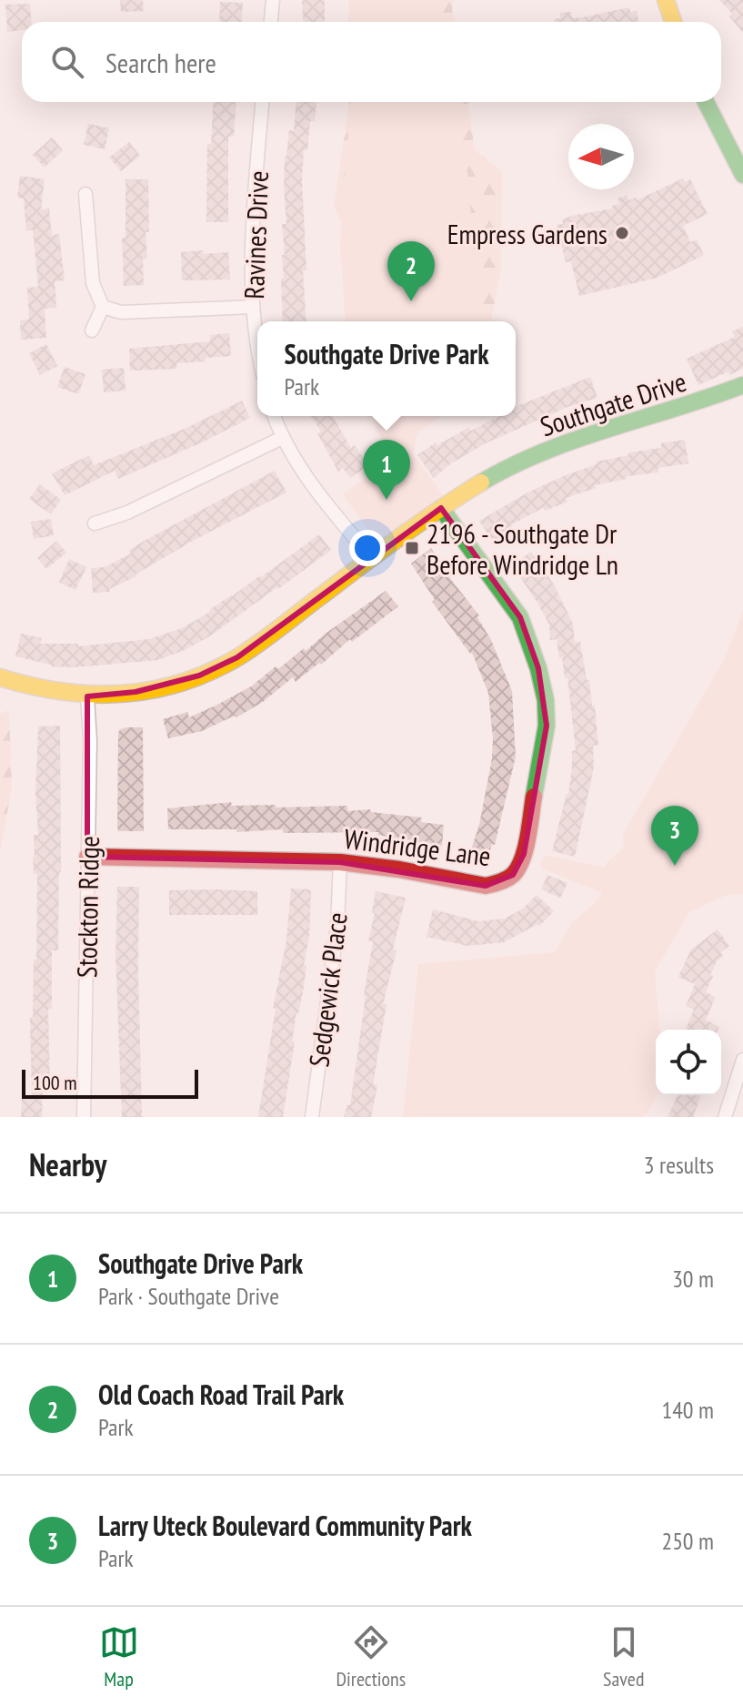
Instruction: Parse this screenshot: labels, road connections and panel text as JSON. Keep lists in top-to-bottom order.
{
  "streets": {
    "street": [
      "Ravines Drive",
      "Southgate Drive",
      "Windridge Lane",
      "Stockton Ridge",
      "Sedgewick Place"
    ]
  },
  "crossings": [
    ["Southgate Drive", "Windridge Lane"],
    ["Southgate Drive", "Stockton Ridge"],
    ["Windridge Lane", "Stockton Ridge"],
    ["Windridge Lane", "Sedgewick Place"]
  ],
  "places": {
    "other": ["Empress Gardens"],
    "transit": ["2196 - Southgate Dr Before Windridge Ln"]
  },
  "scale_bar": "100 m",
  "north": "left",
  "page": {
    "search": "Search here",
    "pins": ["2", "1", "3"],
    "popup": ["Southgate Drive Park", "Park"],
    "scale": "100 m",
    "heading": ["Nearby", "3 results"],
    "list": [
      {
        "mark": "1",
        "name": "Southgate Drive Park",
        "note": "Park · Southgate Drive",
        "value": "30 m"
      },
      {
        "mark": "2",
        "name": "Old Coach Road Trail Park",
        "note": "Park",
        "value": "140 m"
      },
      {
        "mark": "3",
        "name": "Larry Uteck Boulevard Community Park",
        "note": "Park",
        "value": "250 m"
      }
    ],
    "nav": ["Map", "Directions", "Saved"]
  }
}
